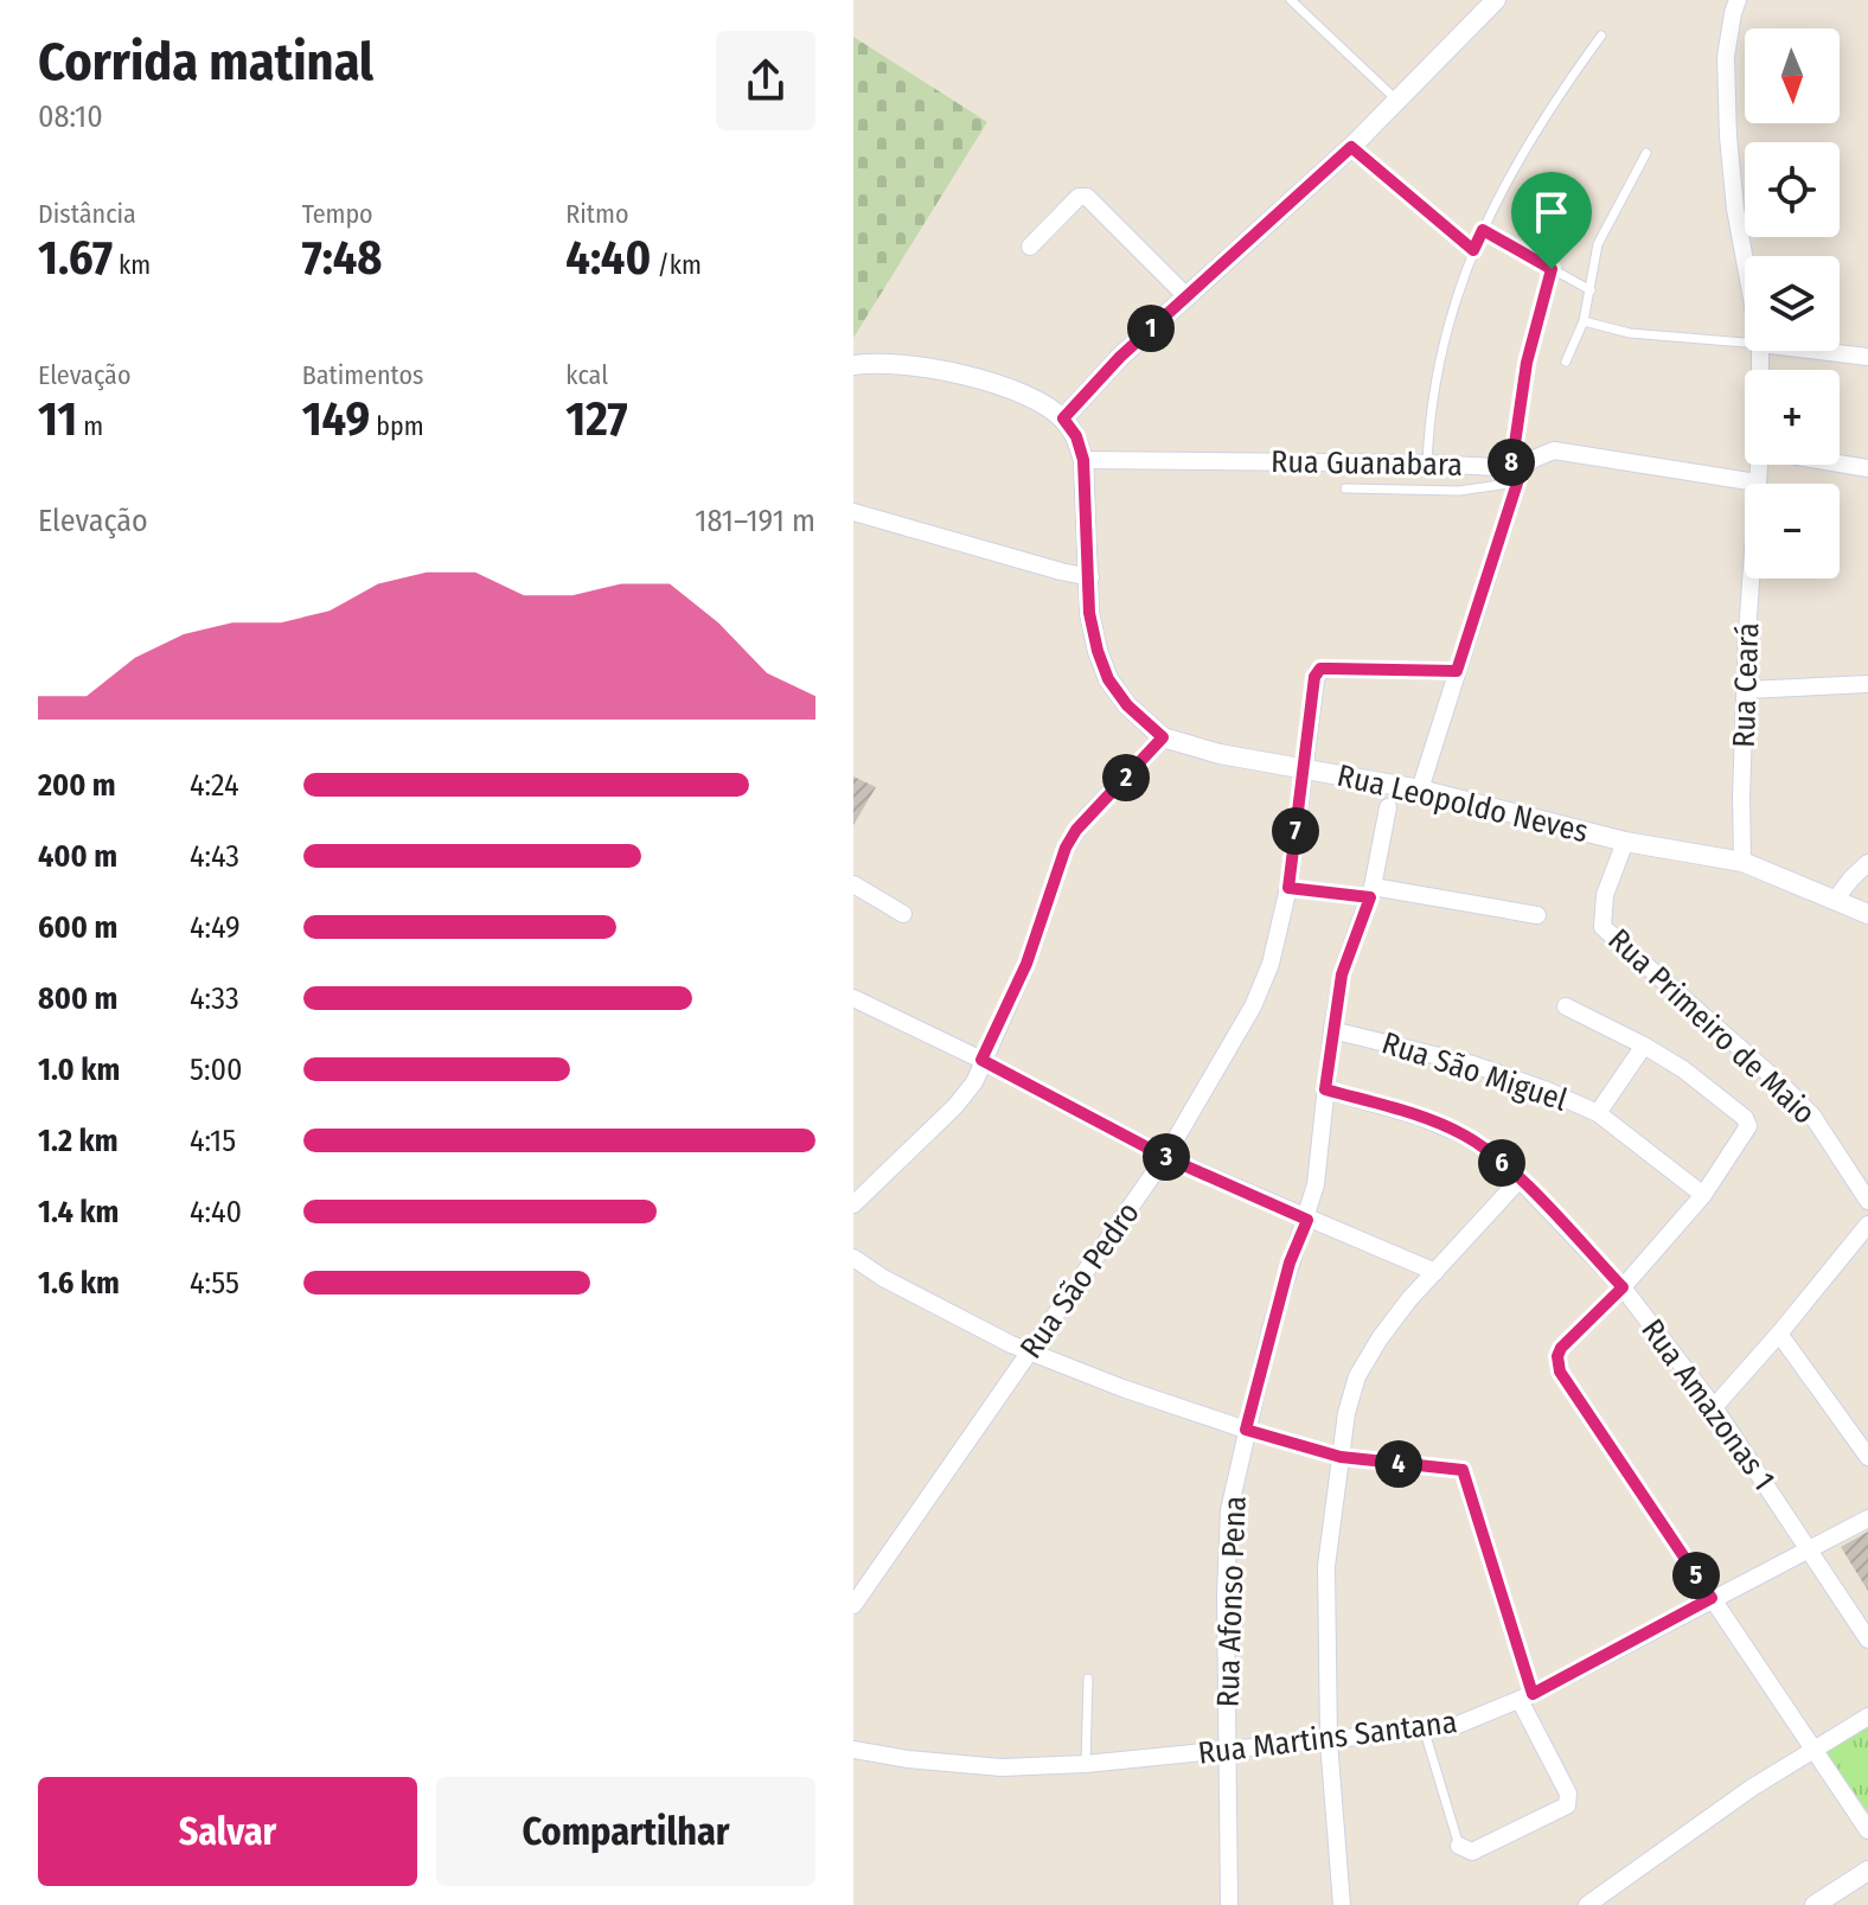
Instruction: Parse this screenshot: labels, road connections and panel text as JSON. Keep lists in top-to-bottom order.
{
  "streets": {
    "street": [
      "Rua Guanabara",
      "Rua Ceará",
      "Rua Leopoldo Neves",
      "Rua Primeiro de Maio",
      "Rua São Miguel",
      "Rua São Pedro",
      "Rua Amazonas 1",
      "Rua Afonso Pena",
      "Rua Martins Santana"
    ]
  },
  "crossings": [
    ["Rua Guanabara", "Rua Ceará"],
    ["Rua Guanabara", "Rua Leopoldo Neves"],
    ["Rua Ceará", "Rua Leopoldo Neves"],
    ["Rua Leopoldo Neves", "Rua Primeiro de Maio"],
    ["Rua Leopoldo Neves", "Rua São Pedro"],
    ["Rua São Miguel", "Rua Afonso Pena"],
    ["Rua Amazonas 1", "Rua Afonso Pena"],
    ["Rua Amazonas 1", "Rua Martins Santana"],
    ["Rua Afonso Pena", "Rua Martins Santana"]
  ],
  "north": "bottom",
  "page": {
    "heading": ["Corrida matinal", "08:10"],
    "map_buttons": ["+", "−"],
    "stats": [
      ["Distância", "1.67 km"],
      ["Tempo", "7:48"],
      ["Ritmo", "4:40 /km"],
      ["Elevação", "11 m"],
      ["Batimentos", "149 bpm"],
      ["kcal", "127"]
    ],
    "pins": [
      "1",
      "8",
      "2",
      "7",
      "3",
      "6",
      "4",
      "5"
    ],
    "chart": ["Elevação", "181–191 m"],
    "list": [
      {
        "name": "200 m",
        "note": "4:24"
      },
      {
        "name": "400 m",
        "note": "4:43"
      },
      {
        "name": "600 m",
        "note": "4:49"
      },
      {
        "name": "800 m",
        "note": "4:33"
      },
      {
        "name": "1.0 km",
        "note": "5:00"
      },
      {
        "name": "1.2 km",
        "note": "4:15"
      },
      {
        "name": "1.4 km",
        "note": "4:40"
      },
      {
        "name": "1.6 km",
        "note": "4:55"
      }
    ],
    "buttons": ["Salvar", "Compartilhar"]
  }
}
